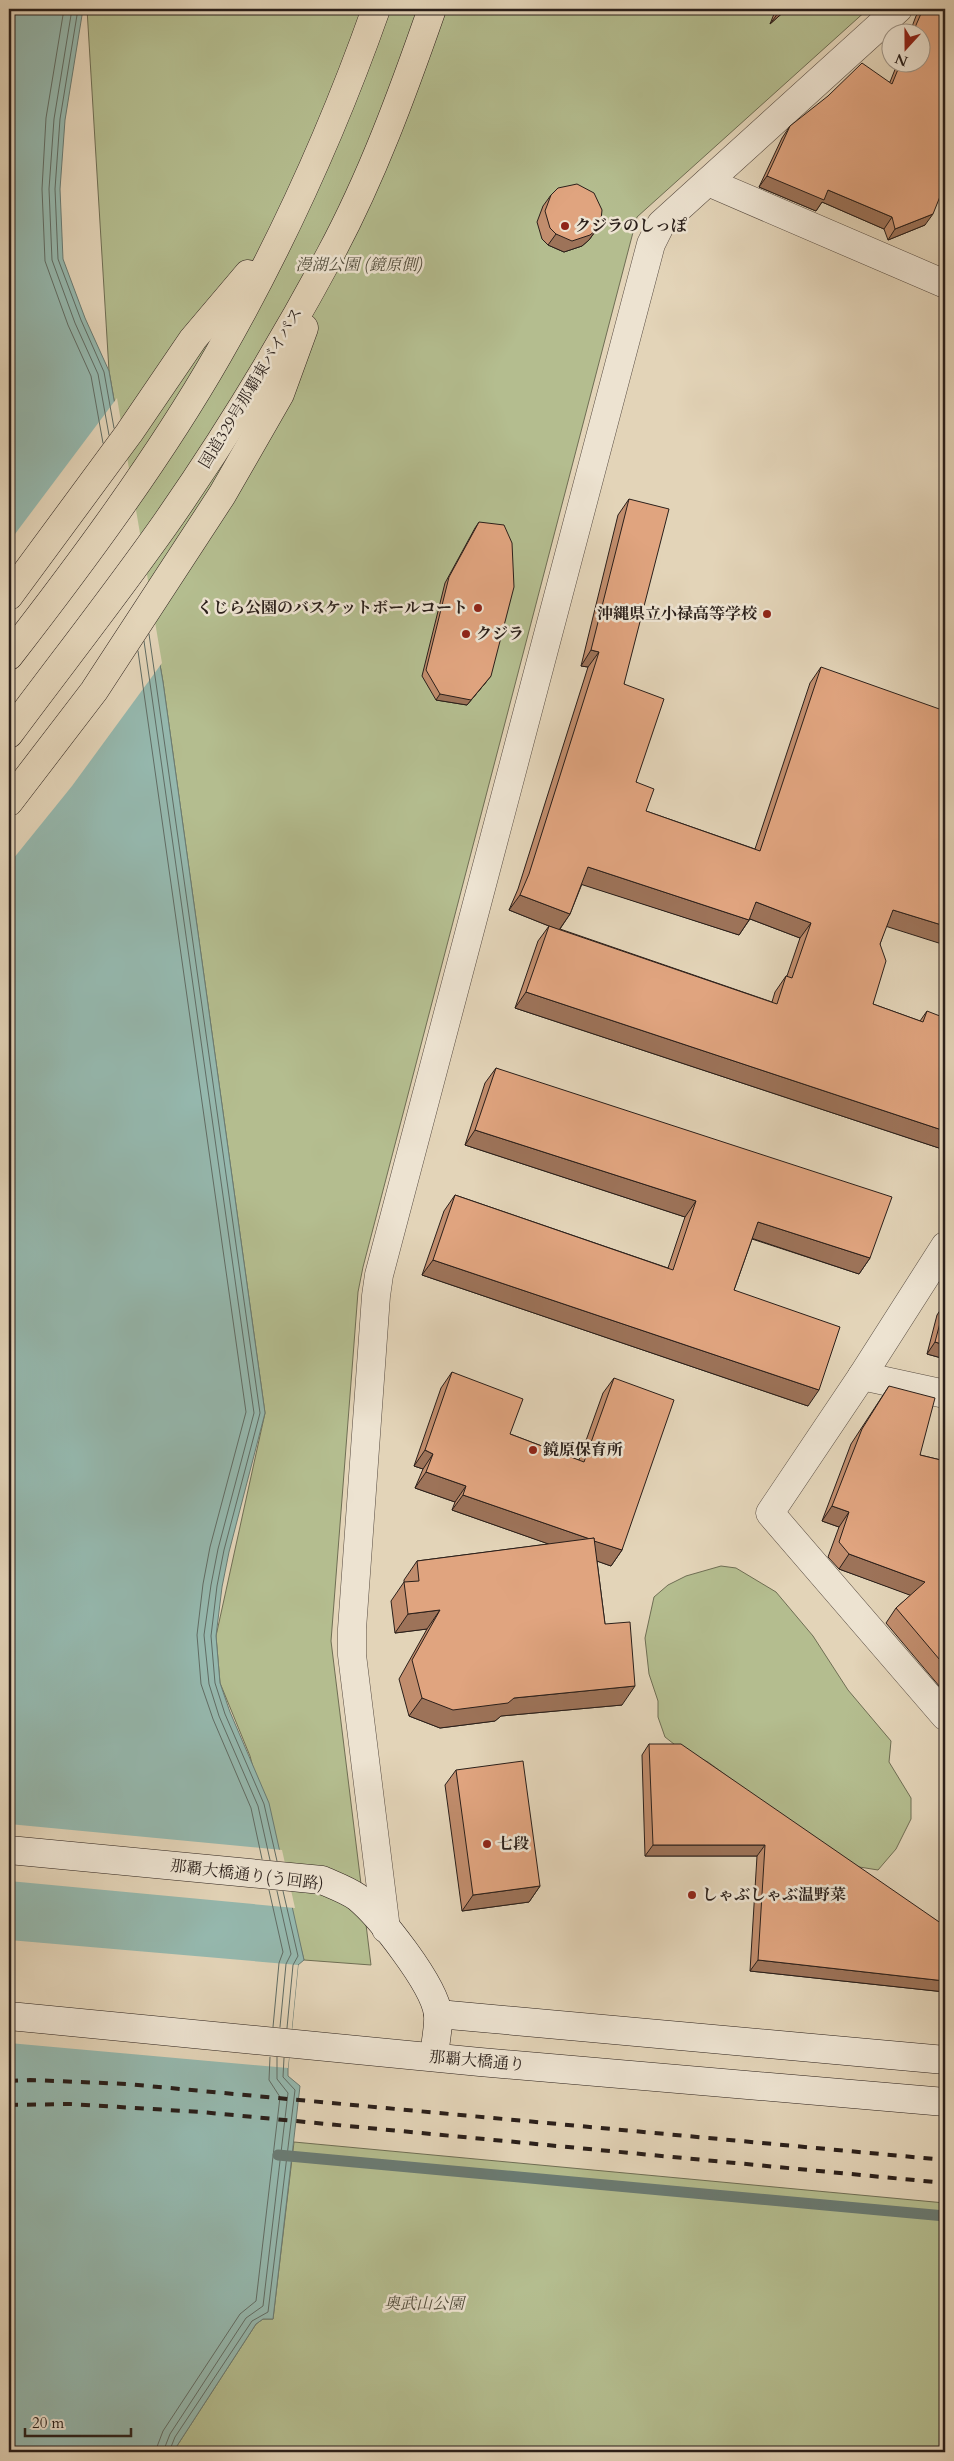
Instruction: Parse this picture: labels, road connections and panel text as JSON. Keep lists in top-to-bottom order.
{
  "streets": {
    "highway": ["国道329号那覇東バイパス"],
    "street": ["那覇大橋通り(う回路)", "那覇大橋通り"]
  },
  "crossings": [
    ["那覇大橋通り(う回路)", "那覇大橋通り"]
  ],
  "parks": ["漫湖公園 (鏡原側)", "奥武山公園"],
  "places": [
    "クジラのしっぽ",
    "くじら公園のバスケットボールコート",
    "沖縄県立小禄高等学校",
    "クジラ",
    "鏡原保育所",
    "七段",
    "しゃぶしゃぶ温野菜"
  ],
  "scale_bar": "20 m",
  "north": "bottom"
}
